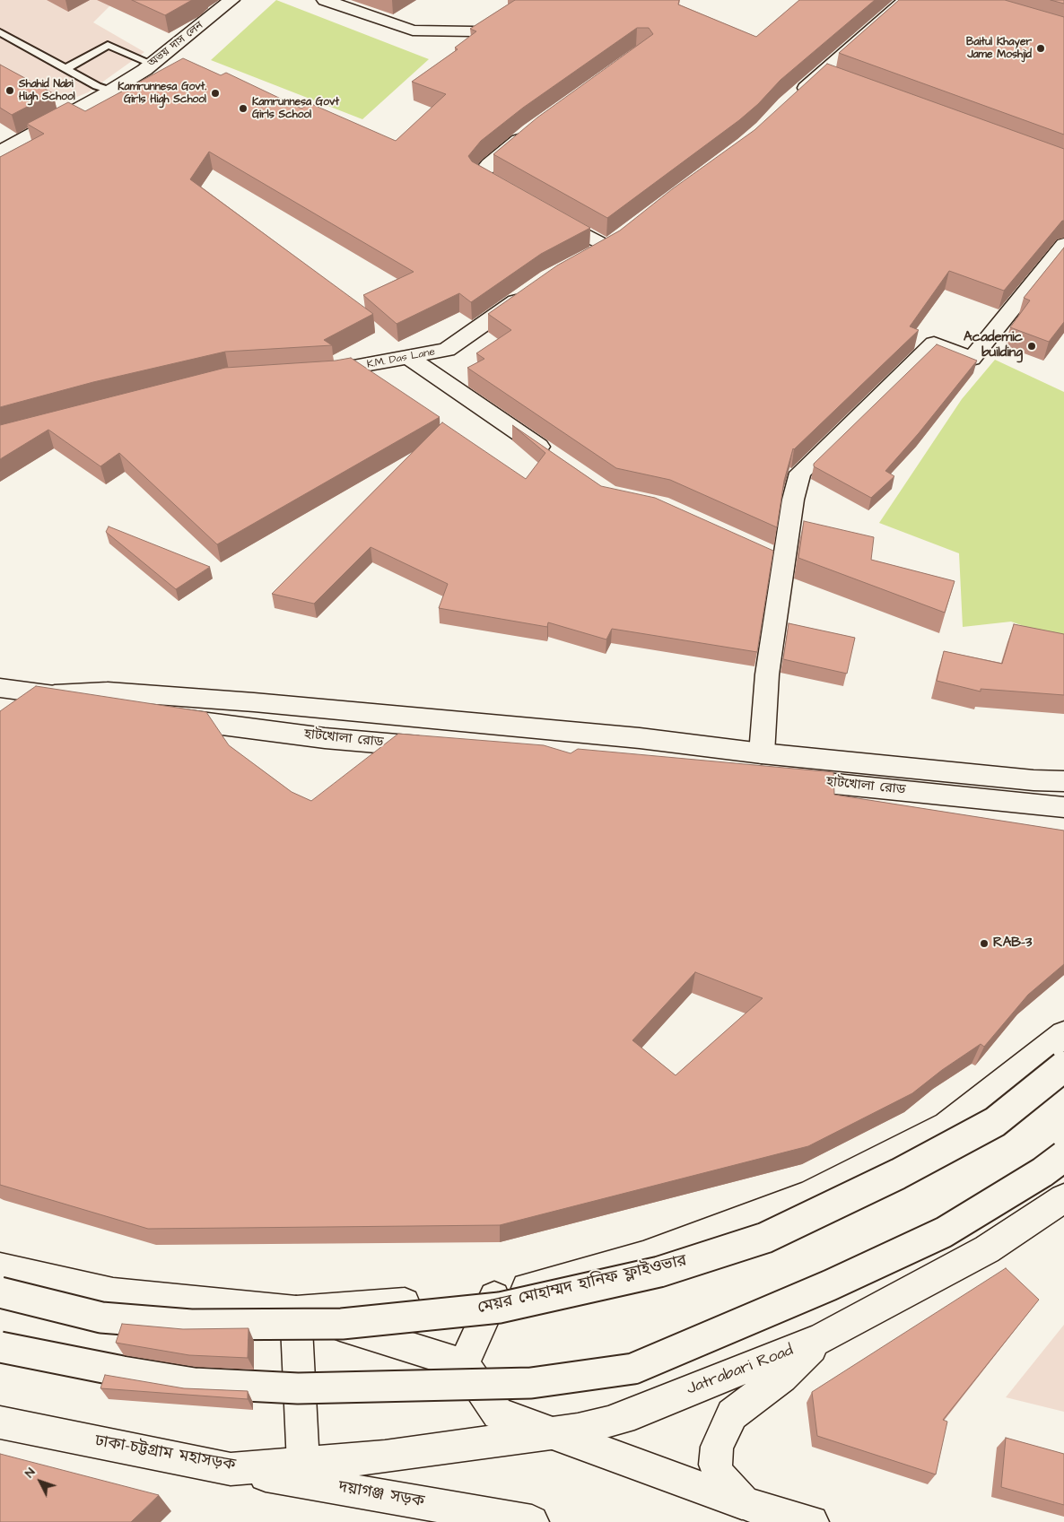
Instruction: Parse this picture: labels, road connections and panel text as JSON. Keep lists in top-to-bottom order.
{
  "streets": {
    "main road": [
      "অভয় দাস লেন",
      "K.M. Das Lane",
      "হাটখোলা রোড",
      "মেয়র মোহাম্মদ হানিফ ফ্লাইওভার",
      "Jatrabari Road",
      "ঢাকা-চট্টগ্রাম মহাসড়ক",
      "দয়াগঞ্জ সড়ক"
    ]
  },
  "crossings": [
    ["Jatrabari Road", "ঢাকা-চট্টগ্রাম মহাসড়ক"],
    ["ঢাকা-চট্টগ্রাম মহাসড়ক", "দয়াগঞ্জ সড়ক"]
  ],
  "places": [
    "Baitul Khayer Jame Moshjid",
    "Shahid Nabi High School",
    "Kamrunnesa Govt. Girls High School",
    "Kamrunnesa Govt Girls School",
    "Academic building",
    "RAB-3"
  ],
  "north": "top left"
}
